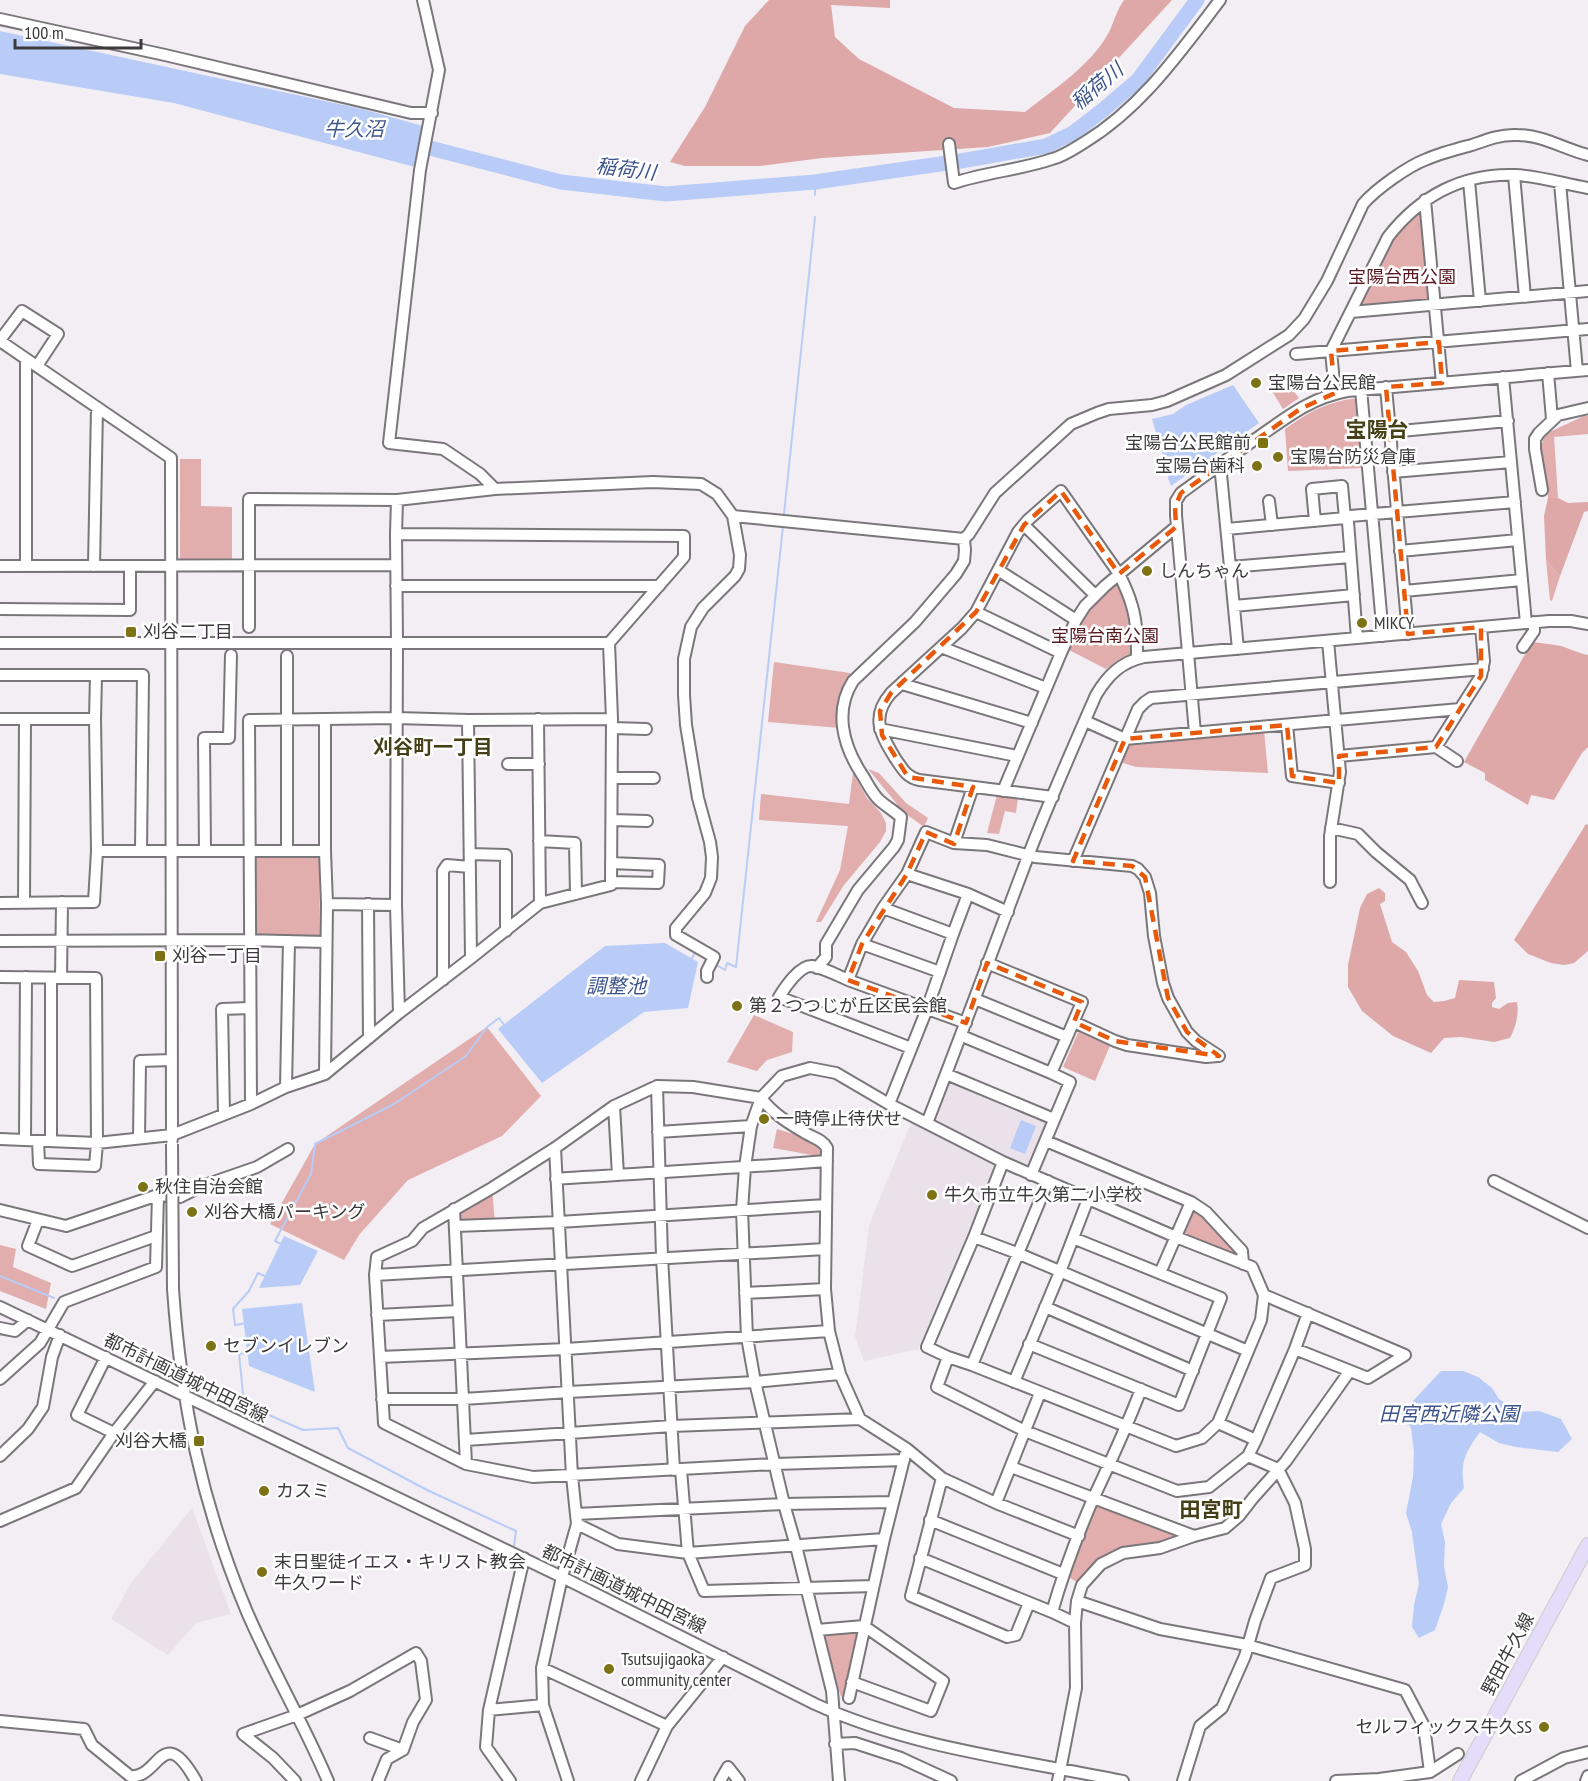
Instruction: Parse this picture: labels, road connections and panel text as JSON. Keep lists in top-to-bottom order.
{
  "streets": {
    "main road": ["野田牛久線"],
    "street": ["都市計画道城中田宮線"]
  },
  "districts": ["宝陽台", "刈谷町一丁目", "田宮町"],
  "water": [
    "稲荷川",
    "牛久沼",
    "調整池",
    "田宮西近隣公園"
  ],
  "parks": ["宝陽台西公園", "宝陽台南公園"],
  "places": {
    "other": [
      "宝陽台公民館",
      "宝陽台防災倉庫",
      "宝陽台歯科",
      "しんちゃん",
      "MIKCY",
      "第２つつじが丘区民会館",
      "一時停止待伏せ",
      "秋住自治会館",
      "牛久市立牛久第二小学校",
      "刈谷大橋パーキング",
      "セブンイレブン",
      "カスミ",
      "末日聖徒イエス・キリスト教会 牛久ワード",
      "Tsutsujigaoka community center",
      "セルフィックス牛久SS"
    ],
    "transit": [
      "宝陽台公民館前",
      "刈谷二丁目",
      "刈谷一丁目",
      "刈谷大橋"
    ]
  },
  "scale_bar": "100 m"
}
